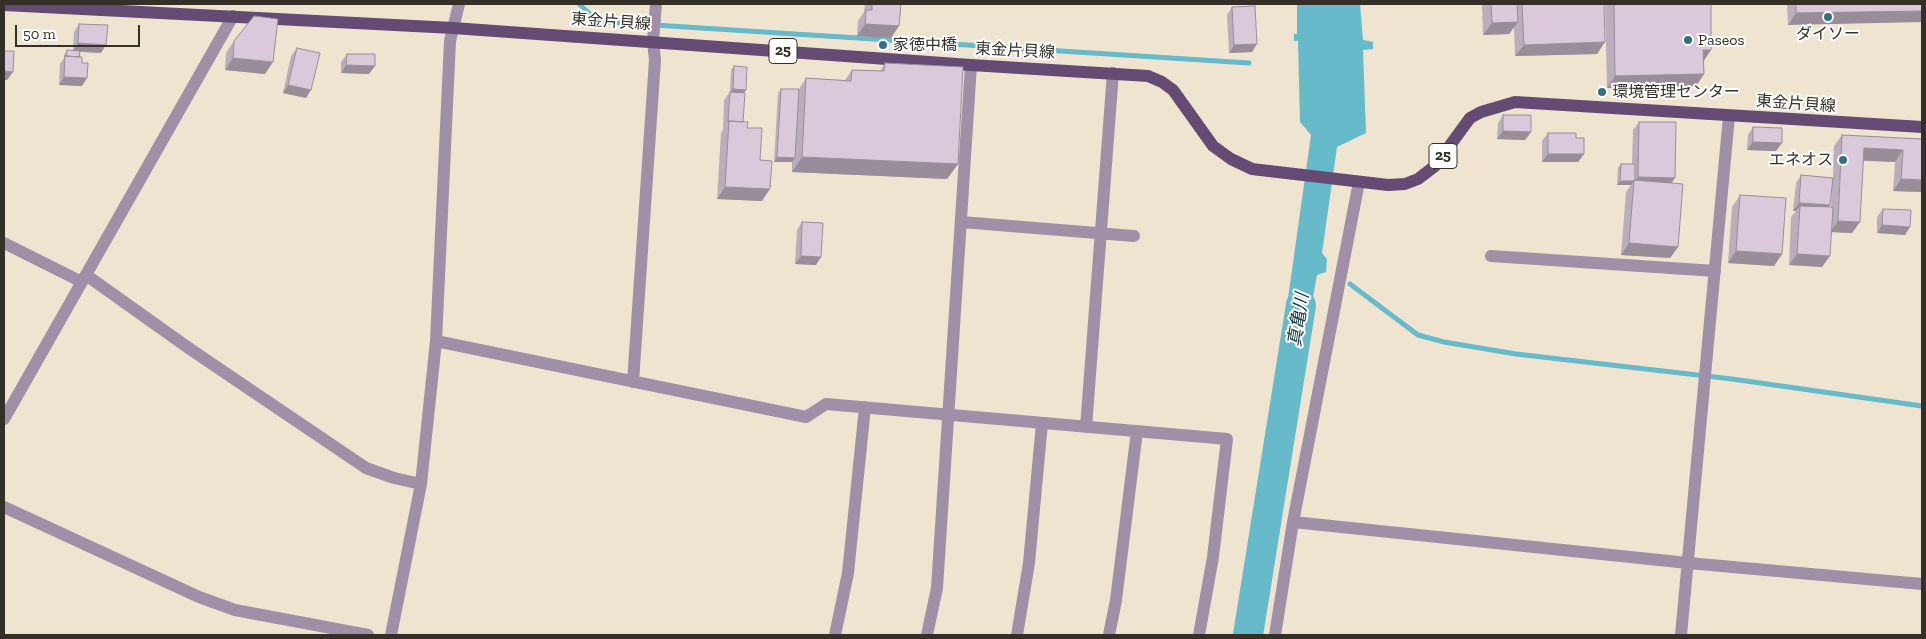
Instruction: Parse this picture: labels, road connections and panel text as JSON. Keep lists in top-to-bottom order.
{
  "streets": {
    "main road": ["東金片貝線", "25"]
  },
  "water": ["真亀川"],
  "places": [
    "ダイソー",
    "Paseos",
    "家徳中橋",
    "環境管理センター",
    "エネオス"
  ],
  "scale_bar": "50 m"
}
